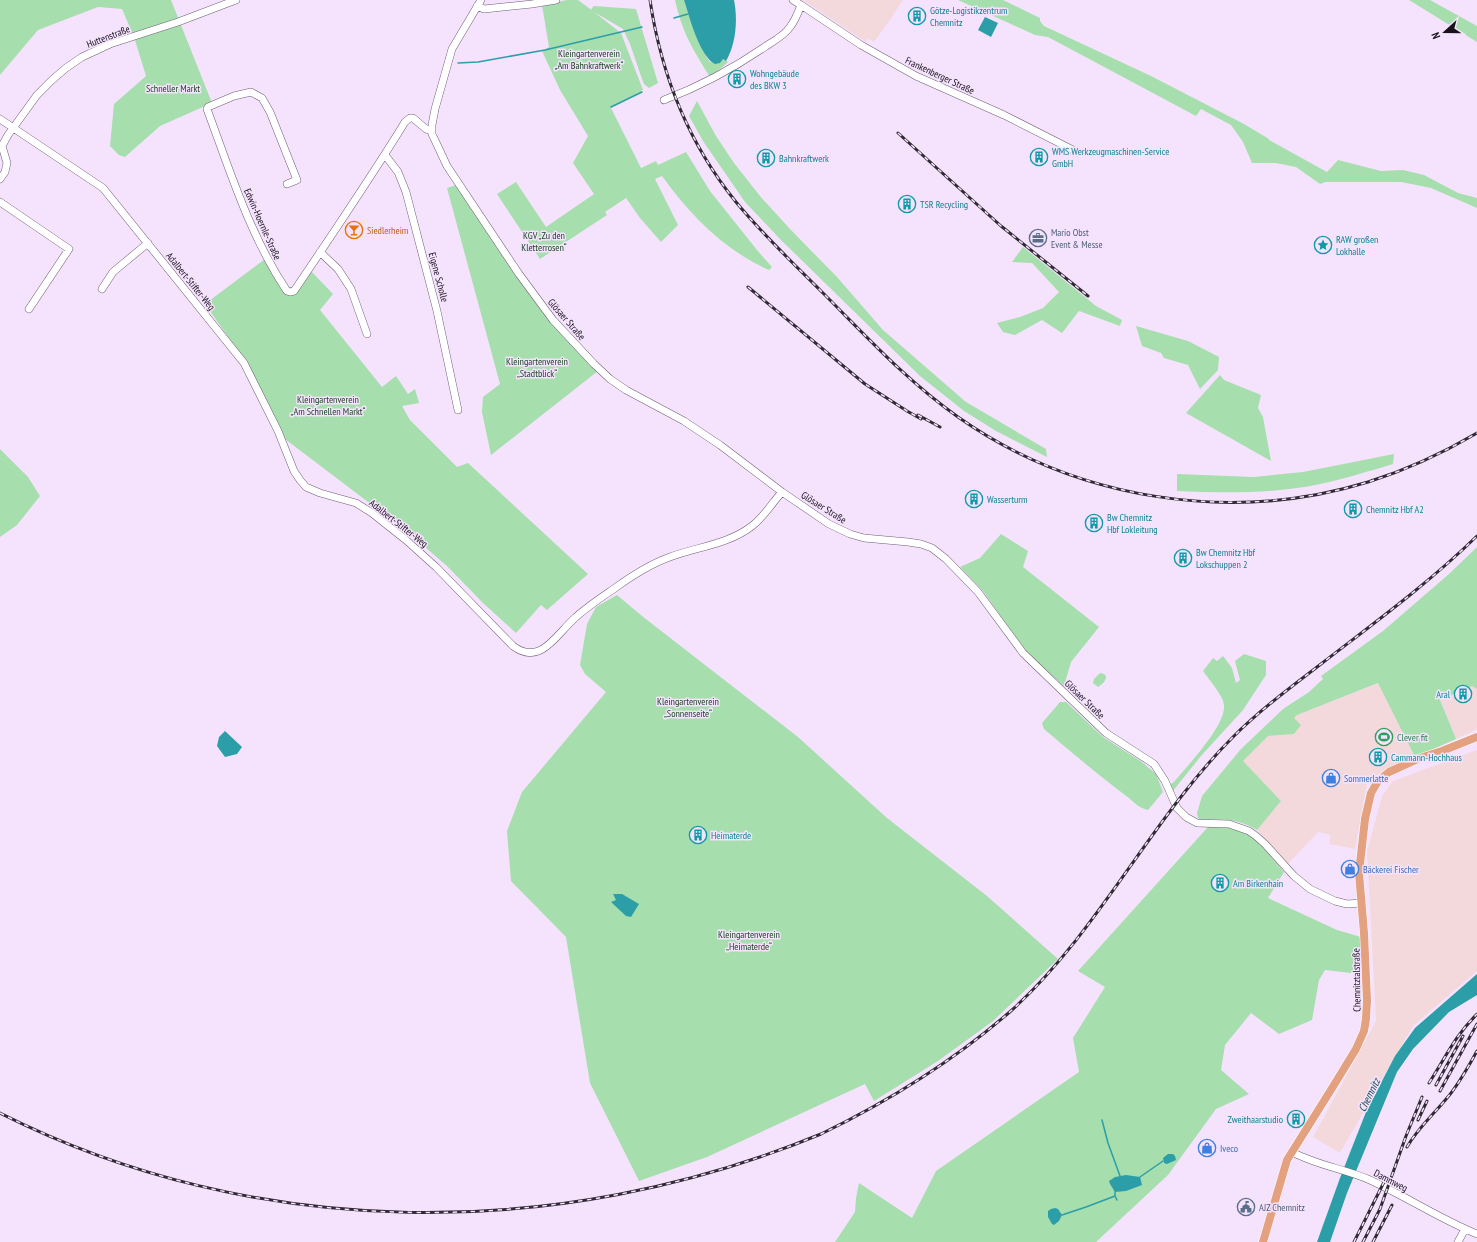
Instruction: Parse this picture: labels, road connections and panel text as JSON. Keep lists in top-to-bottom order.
{
  "streets": {
    "main road": ["Chemnitztalstraße"],
    "street": [
      "Huttenstraße",
      "Frankenberger Straße",
      "Edwin-Hoernle-Straße",
      "Eigene Scholle",
      "Adalbert-Stifter-Weg",
      "Glösaer Straße",
      "Dammweg"
    ]
  },
  "crossings": [
    ["Huttenstraße", "Adalbert-Stifter-Weg"],
    ["Edwin-Hoernle-Straße", "Eigene Scholle"],
    ["Edwin-Hoernle-Straße", "Glösaer Straße"],
    ["Adalbert-Stifter-Weg", "Glösaer Straße"],
    ["Glösaer Straße", "Chemnitztalstraße"],
    ["Chemnitztalstraße", "Dammweg"]
  ],
  "water": ["Chemnitz"],
  "parks": [
    "Kleingartenverein „Am Bahnkraftwerk“",
    "Schneller Markt",
    "KGV „Zu den Kletterrosen“",
    "Kleingartenverein „Stadtblick“",
    "Kleingartenverein „Am Schnellen Markt“",
    "Kleingartenverein „Sonnenseite“",
    "Kleingartenverein „Heimaterde“"
  ],
  "places": {
    "building": [
      "Götze-Logistikzentrum Chemnitz",
      "Wohngebäude des BKW 3",
      "WMS Werkzeugmaschinen-Service GmbH",
      "Bahnkraftwerk",
      "TSR Recycling",
      "Wasserturm",
      "Chemnitz Hbf A2",
      "Bw Chemnitz Hbf Lokleitung",
      "Bw Chemnitz Hbf Lokschuppen 2",
      "Aral",
      "Cammann-Hochhaus",
      "Heimaterde",
      "Am Birkenhain",
      "Zweithaarstudio"
    ],
    "bar": ["Siedlerheim"],
    "office": ["Mario Obst Event & Messe"],
    "place": ["RAW großen Lokhalle"],
    "sports": ["Clever fit"],
    "shop": ["Sommerlatte", "Bäckerei Fischer", "Iveco"],
    "public building": ["AJZ Chemnitz"]
  },
  "north": "left"
}
